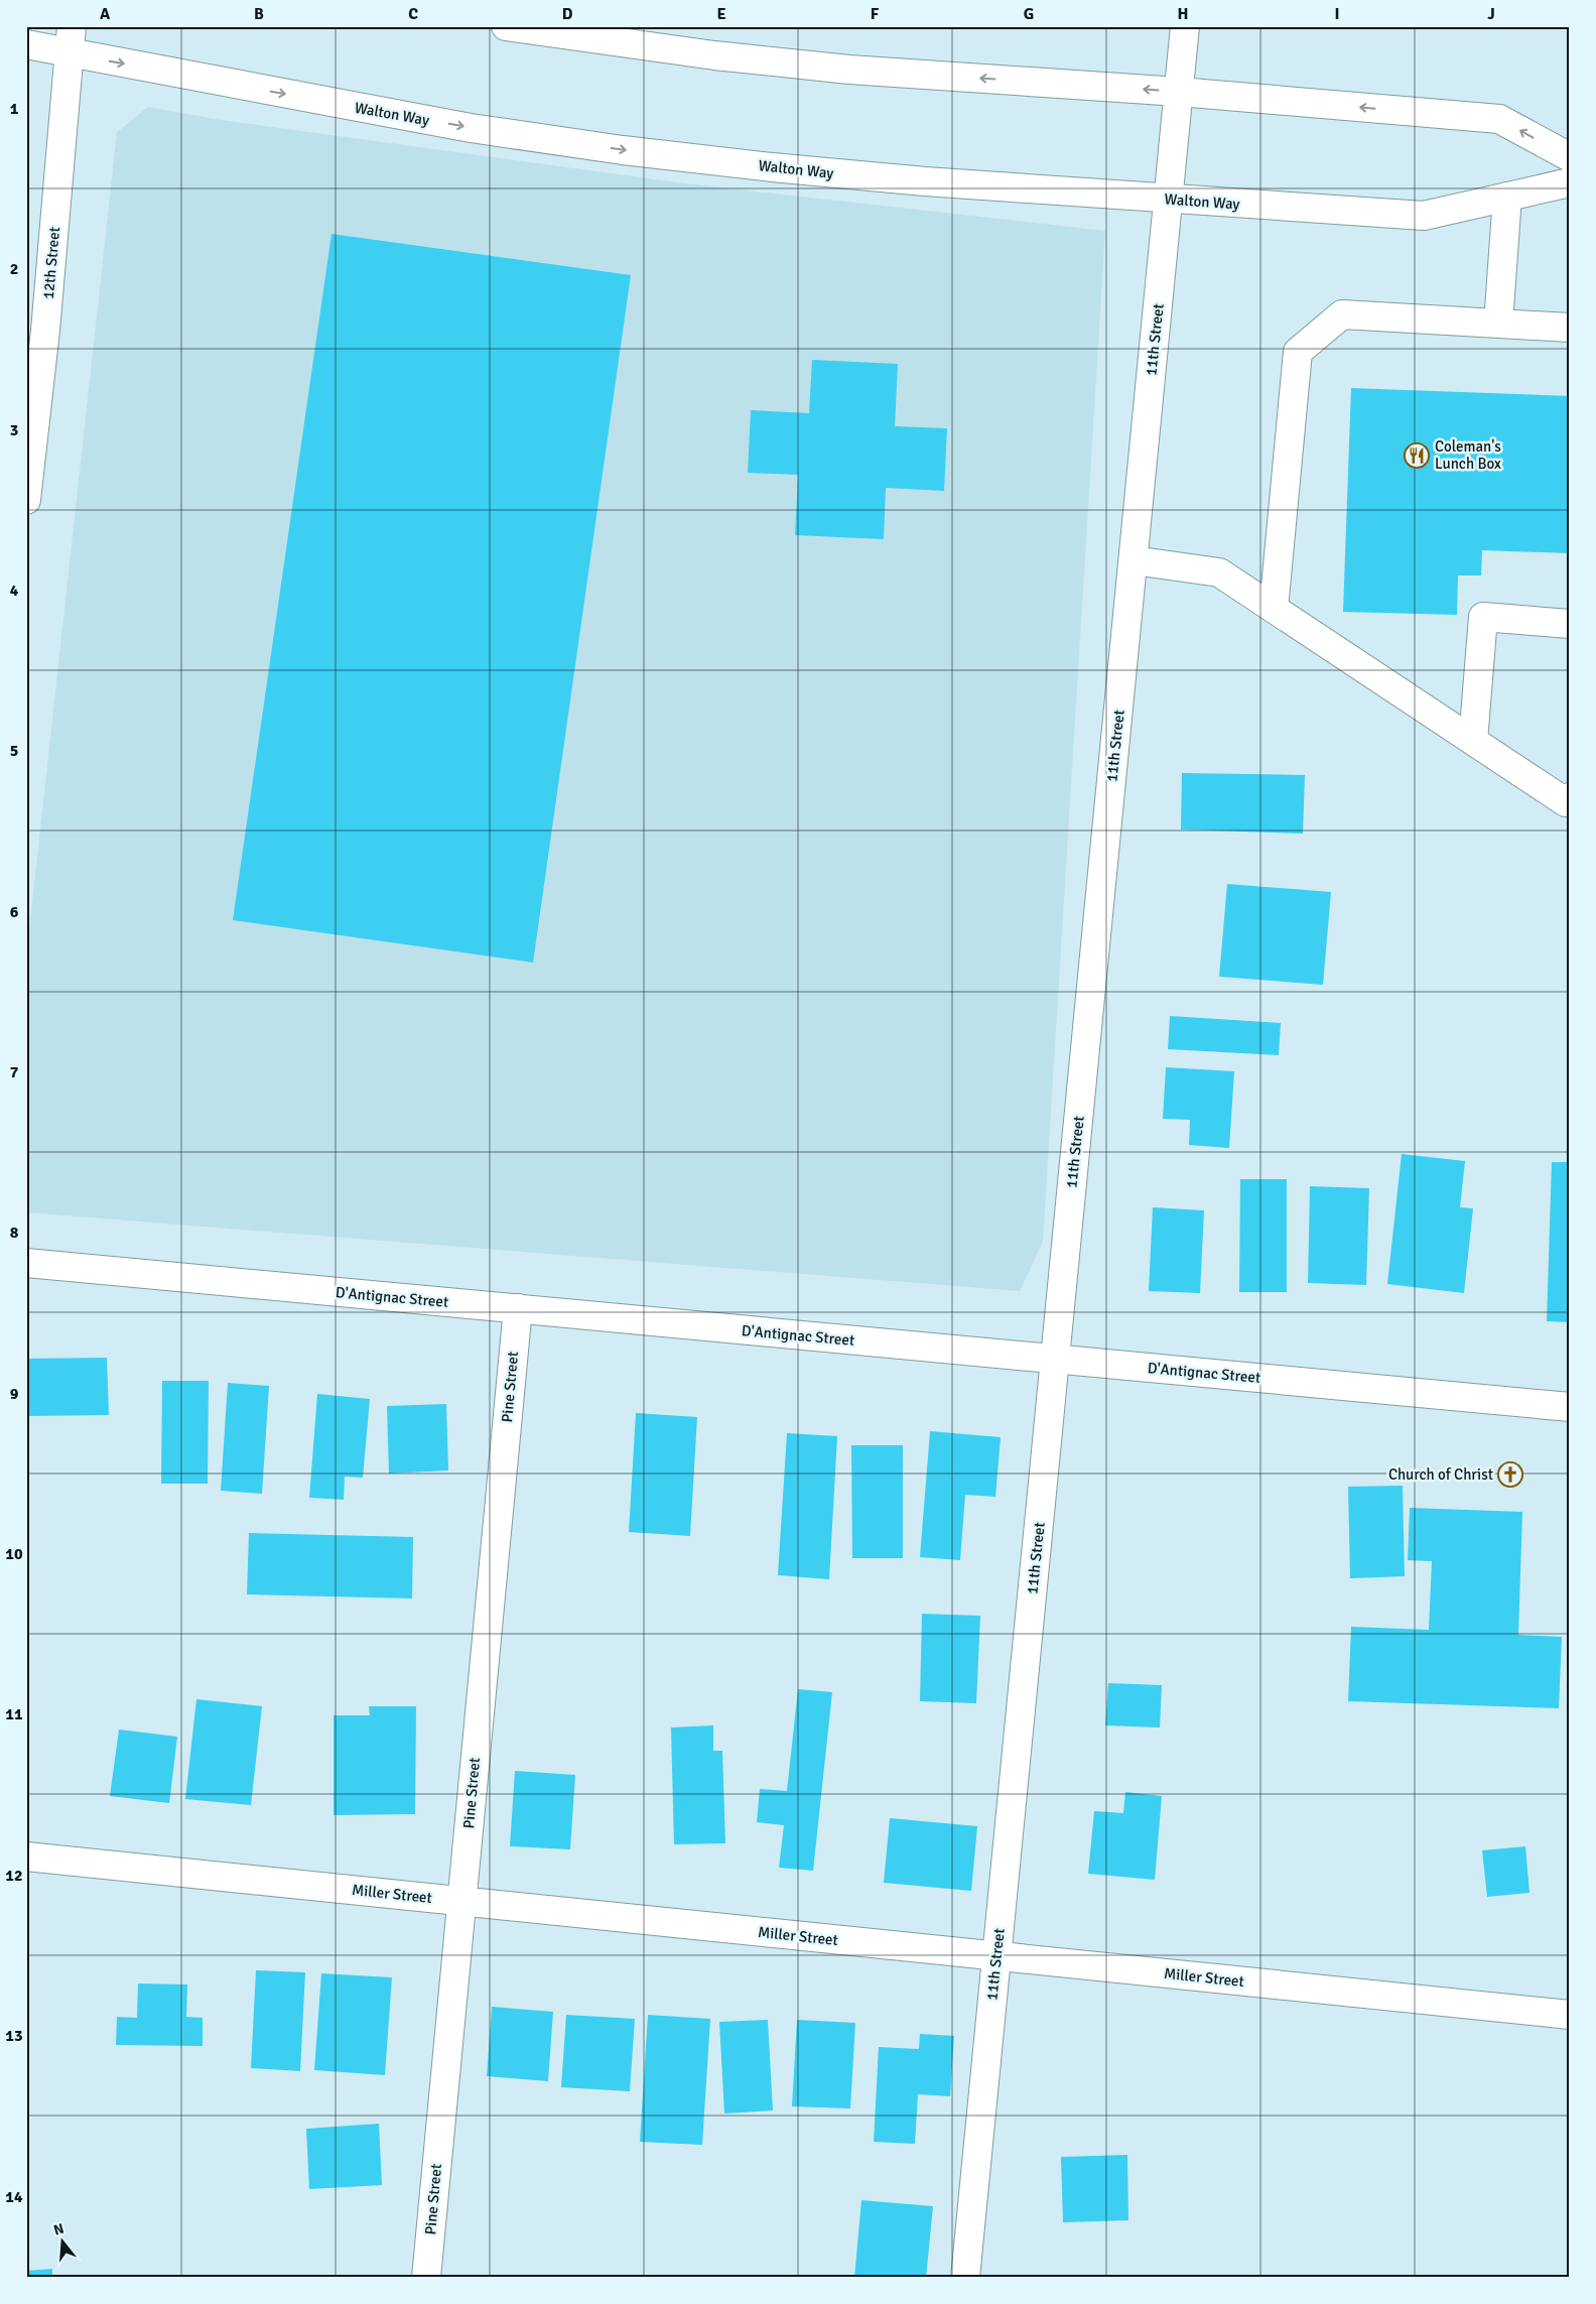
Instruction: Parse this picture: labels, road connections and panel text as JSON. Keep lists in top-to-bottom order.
{
  "streets": {
    "main road": [
      "Walton Way",
      "12th Street",
      "11th Street",
      "D'Antignac Street",
      "Pine Street",
      "Miller Street"
    ]
  },
  "crossings": [
    ["Walton Way", "12th Street"],
    ["Walton Way", "11th Street"],
    ["11th Street", "D'Antignac Street"],
    ["11th Street", "Miller Street"],
    ["D'Antignac Street", "Pine Street"],
    ["Pine Street", "Miller Street"]
  ],
  "places": {
    "restaurant": ["Coleman's Lunch Box"],
    "church": ["Church of Christ"]
  },
  "north": "top",
  "grid": {
    "columns": [
      "A",
      "B",
      "C",
      "D",
      "E",
      "F",
      "G",
      "H",
      "I",
      "J"
    ],
    "rows": [
      "1",
      "2",
      "3",
      "4",
      "5",
      "6",
      "7",
      "8",
      "9",
      "10",
      "11",
      "12",
      "13",
      "14"
    ]
  }
}
